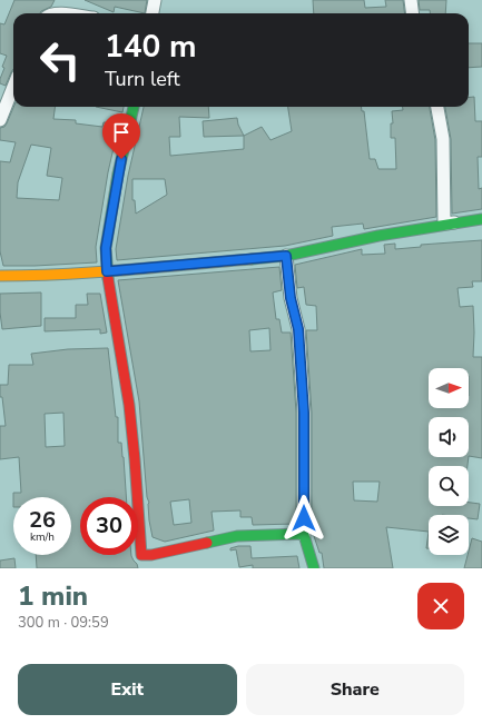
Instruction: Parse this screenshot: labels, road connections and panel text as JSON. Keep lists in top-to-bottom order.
{
  "north": "right",
  "page": {
    "turn": ["140 m", "Turn left"],
    "speed": "26 km/h",
    "limit": "30",
    "heading": ["1 min", "300 m · 09:59"],
    "buttons": ["Exit", "Share"]
  }
}
